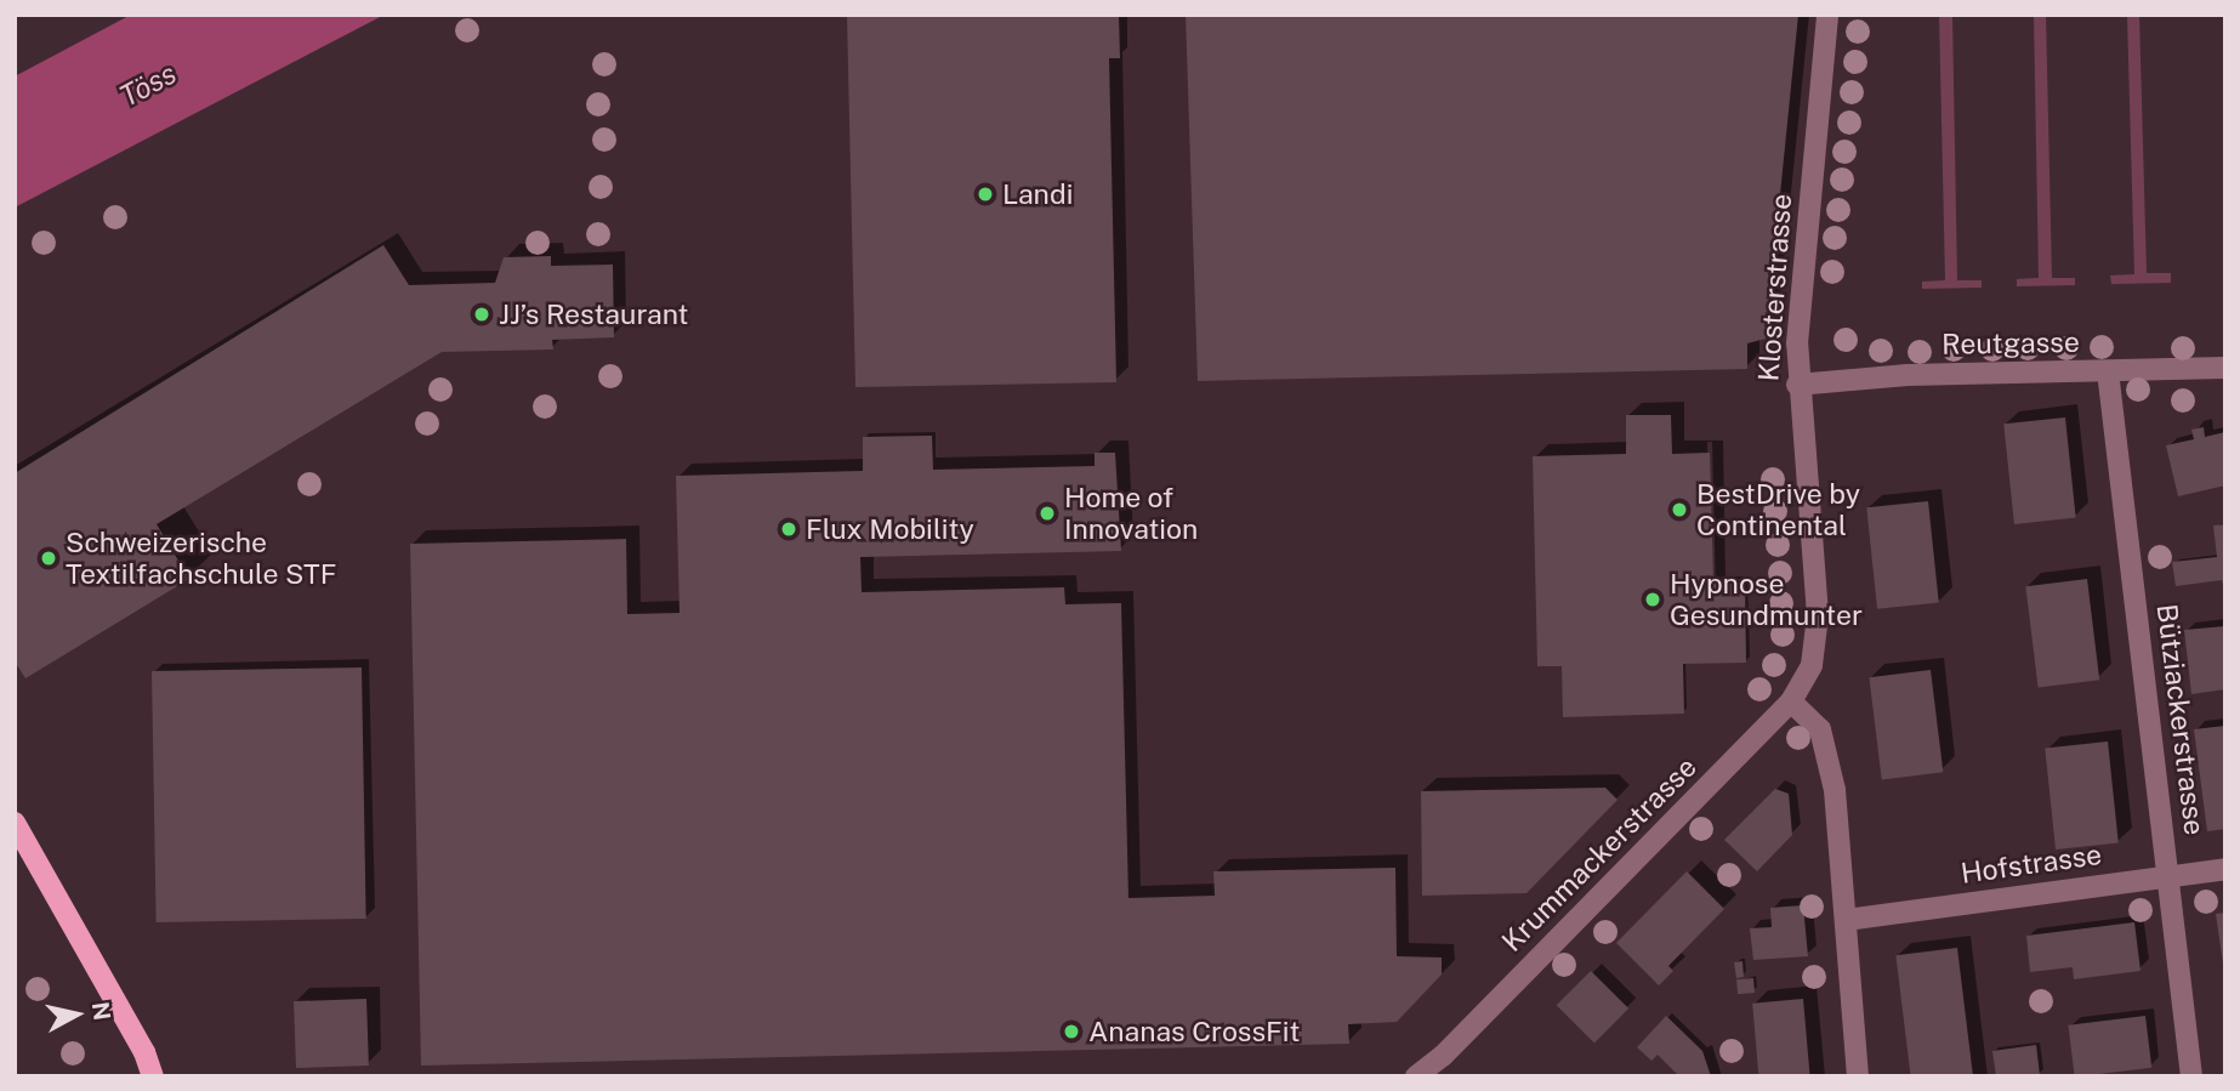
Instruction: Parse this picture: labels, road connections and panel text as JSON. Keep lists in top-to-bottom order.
{
  "streets": {
    "street": [
      "Klosterstrasse",
      "Reutgasse",
      "Bütziackerstrasse",
      "Krummackerstrasse",
      "Hofstrasse"
    ]
  },
  "crossings": [
    ["Klosterstrasse", "Reutgasse"],
    ["Klosterstrasse", "Krummackerstrasse"],
    ["Reutgasse", "Bütziackerstrasse"],
    ["Bütziackerstrasse", "Hofstrasse"]
  ],
  "water": ["Töss"],
  "places": [
    "Landi",
    "JJ’s Restaurant",
    "BestDrive by Continental",
    "Home of Innovation",
    "Flux Mobility",
    "Schweizerische Textilfachschule STF",
    "Hypnose Gesundmunter",
    "Ananas CrossFit"
  ],
  "north": "right"
}
